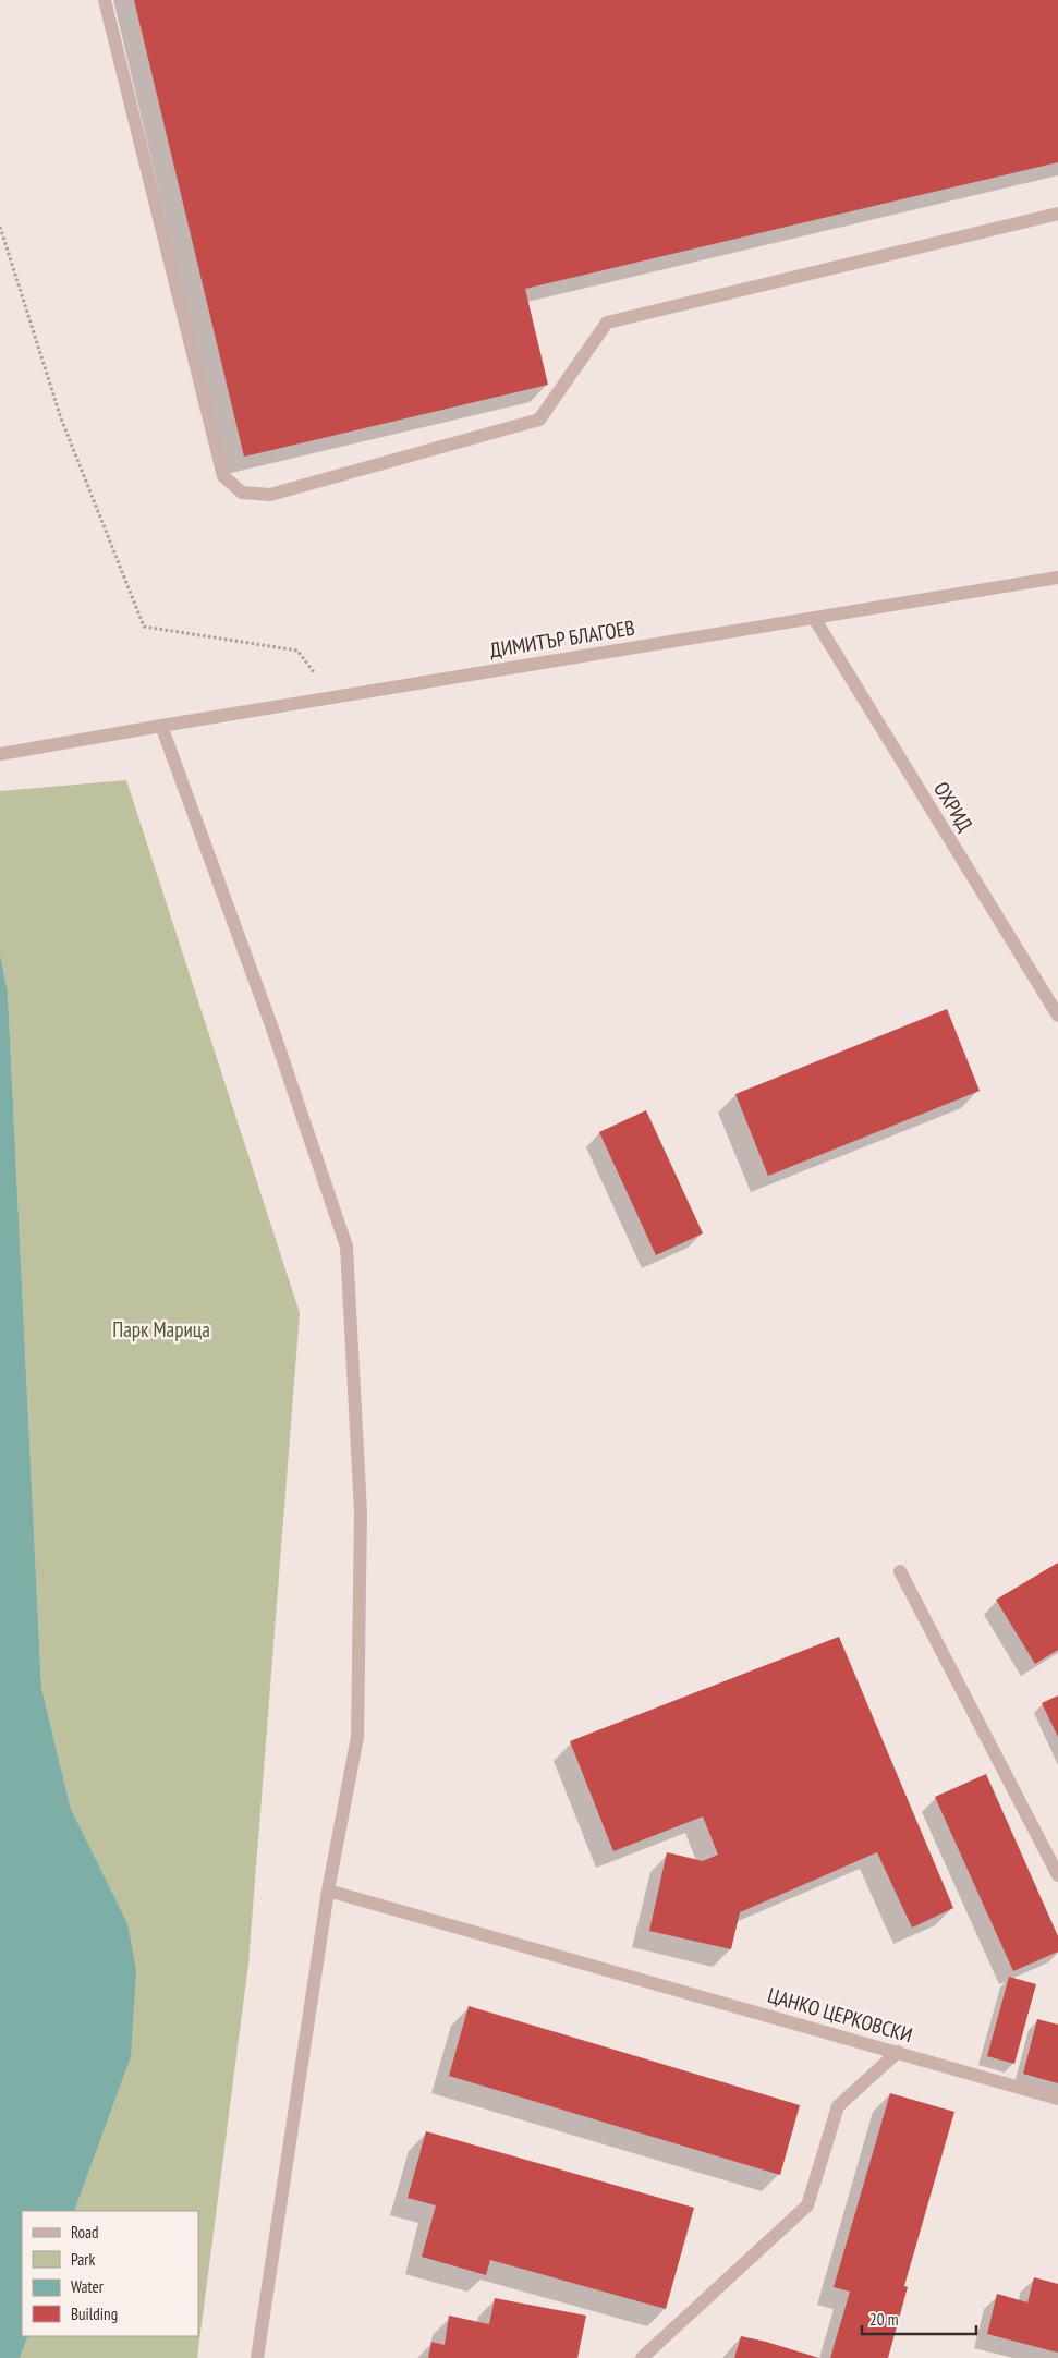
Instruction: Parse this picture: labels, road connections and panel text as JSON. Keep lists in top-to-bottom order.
{
  "streets": {
    "street": ["ДИМИТЪР БЛАГОЕВ", "ОХРИД", "ЦАНКО ЦЕРКОВСКИ"]
  },
  "crossings": [
    ["ДИМИТЪР БЛАГОЕВ", "ОХРИД"]
  ],
  "parks": ["Парк Марица"],
  "legend": [
    "Road",
    "Park",
    "Water",
    "Building"
  ],
  "scale_bar": "20 m"
}
